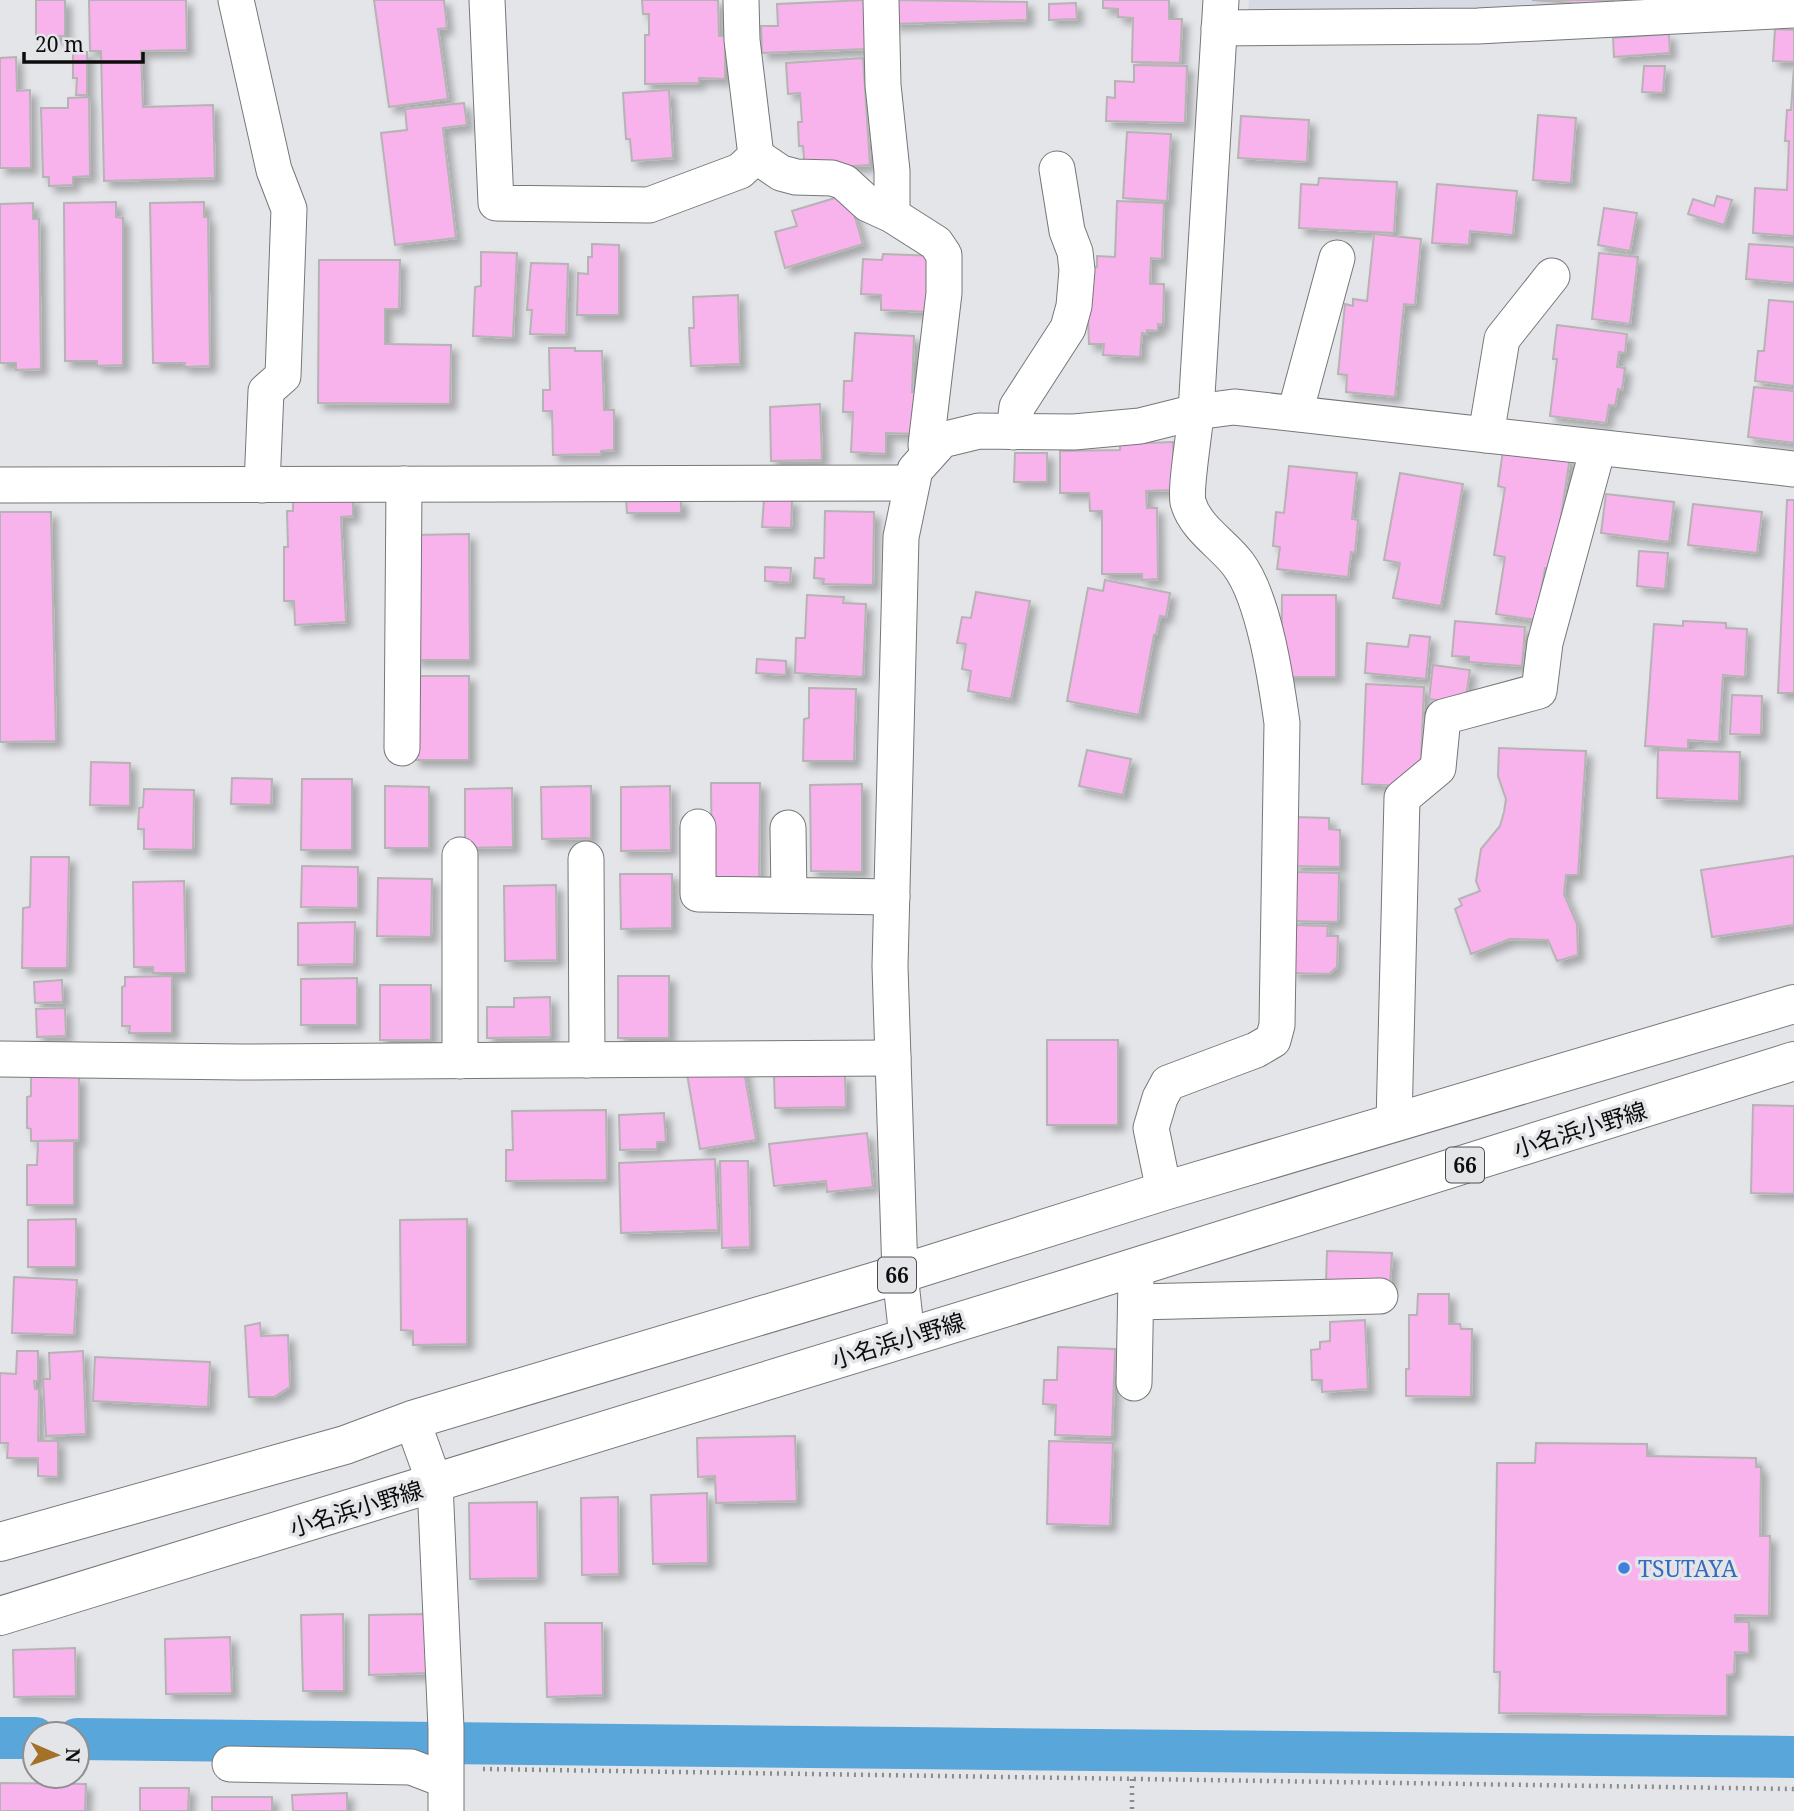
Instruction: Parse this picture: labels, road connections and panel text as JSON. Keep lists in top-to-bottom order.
{
  "streets": {
    "main road": ["小名浜小野線", "66"]
  },
  "places": ["TSUTAYA"],
  "scale_bar": "20 m",
  "north": "right"
}
